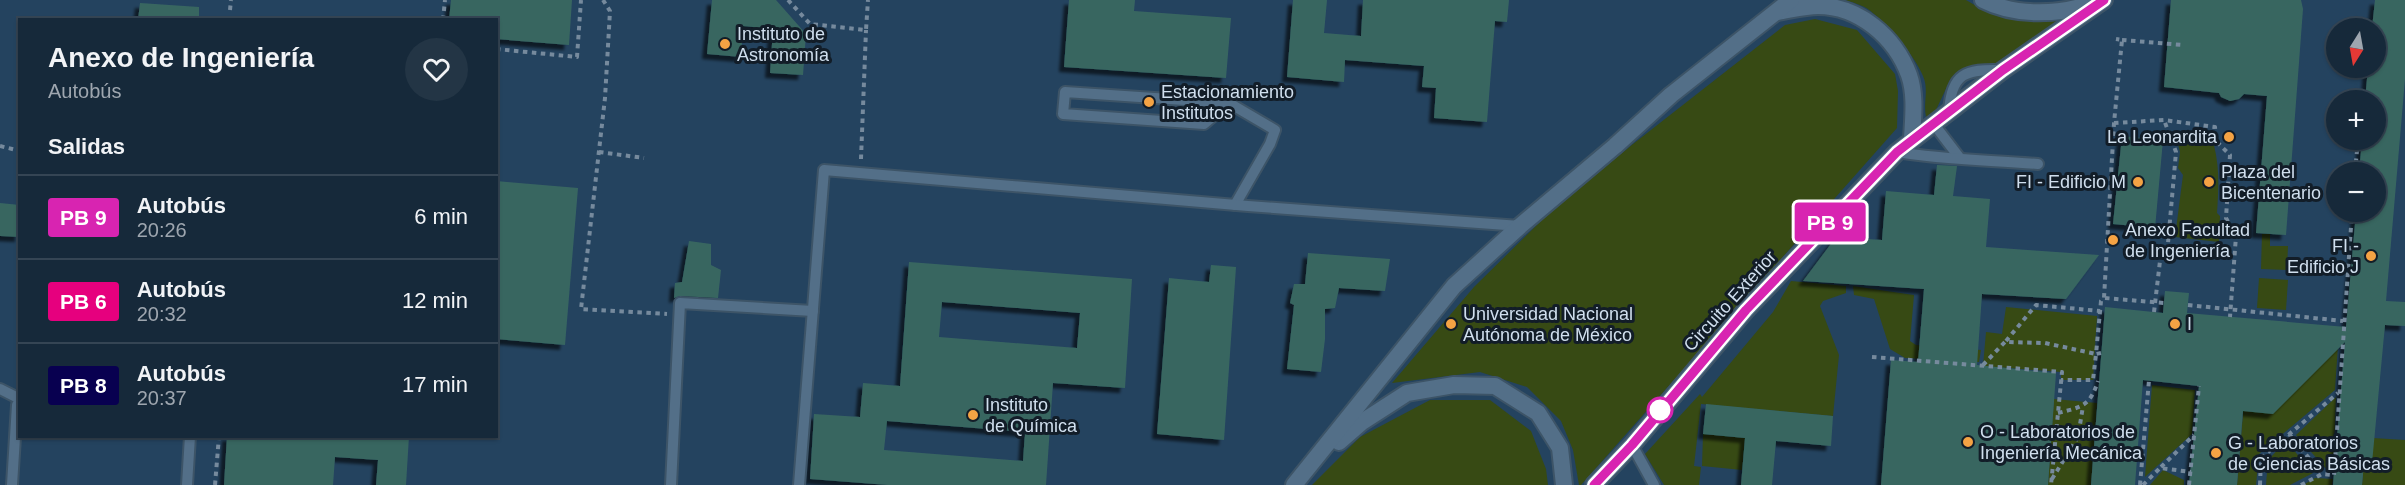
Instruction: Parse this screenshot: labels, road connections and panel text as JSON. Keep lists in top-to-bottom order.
{
  "streets": {
    "street": ["Circuito Exterior"]
  },
  "places": [
    "Instituto de Astronomía",
    "Estacionamiento Institutos",
    "La Leonardita",
    "FI - Edificio M",
    "Plaza del Bicentenario",
    "Anexo Facultad de Ingeniería",
    "FI - Edificio J",
    "Universidad Nacional Autónoma de México",
    "I",
    "Instituto de Química",
    "O - Laboratorios de Ingeniería Mecánica",
    "G - Laboratorios de Ciencias Básicas"
  ],
  "north": "bottom",
  "page": {
    "on_map": "PB 9",
    "map_buttons": ["+", "−"],
    "heading": [
      ["Anexo de Ingeniería", "Autobús"],
      "Salidas"
    ],
    "list": [
      {
        "mark": "PB 9",
        "name": "Autobús",
        "note": "20:26",
        "value": "6 min"
      },
      {
        "mark": "PB 6",
        "name": "Autobús",
        "note": "20:32",
        "value": "12 min"
      },
      {
        "mark": "PB 8",
        "name": "Autobús",
        "note": "20:37",
        "value": "17 min"
      }
    ]
  }
}
